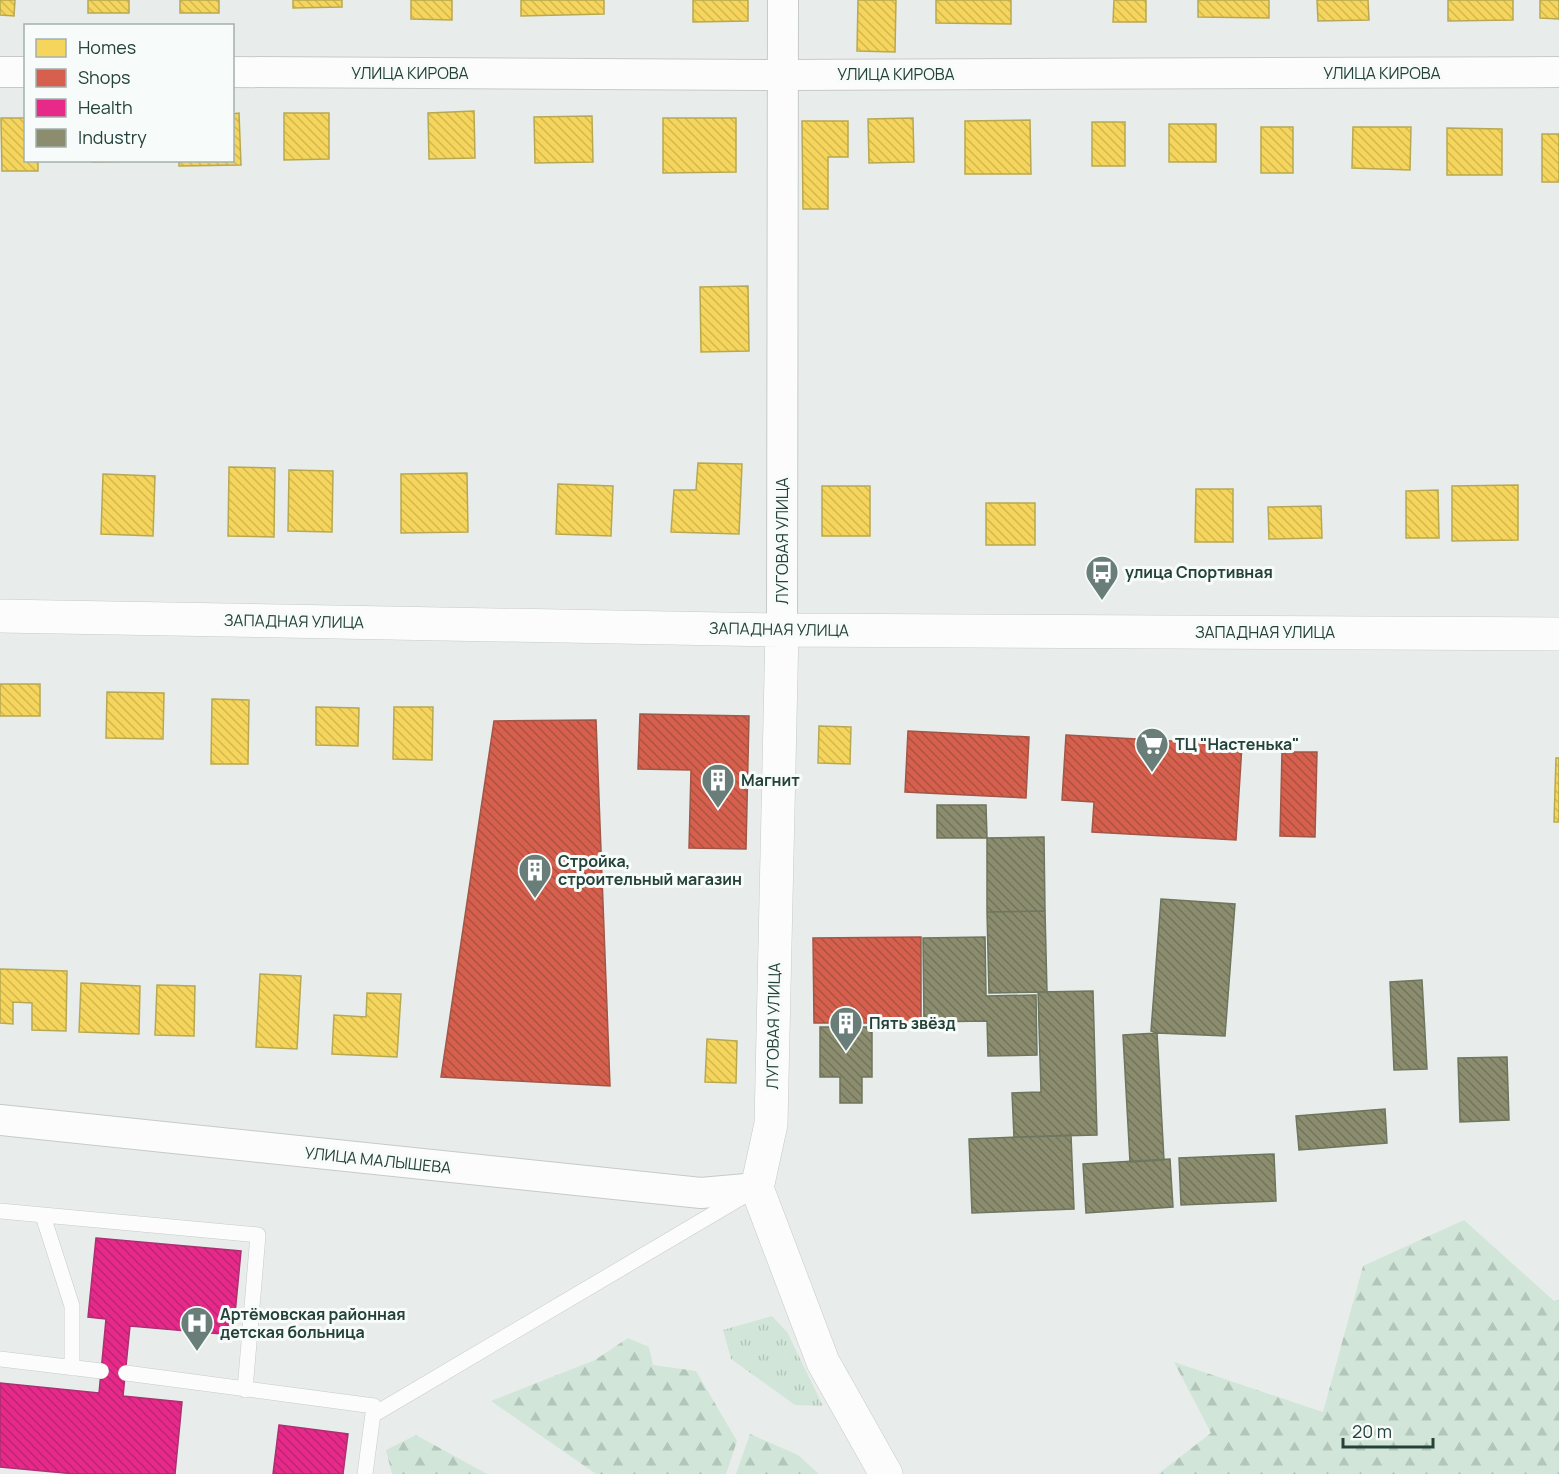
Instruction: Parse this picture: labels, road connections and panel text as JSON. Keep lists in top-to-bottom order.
{
  "streets": {
    "street": [
      "УЛИЦА КИРОВА",
      "ЛУГОВАЯ УЛИЦА",
      "ЗАПАДНАЯ УЛИЦА",
      "УЛИЦА МАЛЫШЕВА"
    ]
  },
  "crossings": [
    ["УЛИЦА КИРОВА", "ЛУГОВАЯ УЛИЦА"],
    ["ЛУГОВАЯ УЛИЦА", "ЗАПАДНАЯ УЛИЦА"],
    ["ЛУГОВАЯ УЛИЦА", "УЛИЦА МАЛЫШЕВА"]
  ],
  "places": {
    "bus stop": ["улица Спортивная"],
    "supermarket": ["ТЦ \"Настенька\""],
    "building": ["Магнит", "Стройка, строительный магазин", "Пять звёзд"],
    "hospital": ["Артёмовская районная детская больница"]
  },
  "legend": [
    "Homes",
    "Shops",
    "Health",
    "Industry"
  ],
  "scale_bar": "20 m"
}
